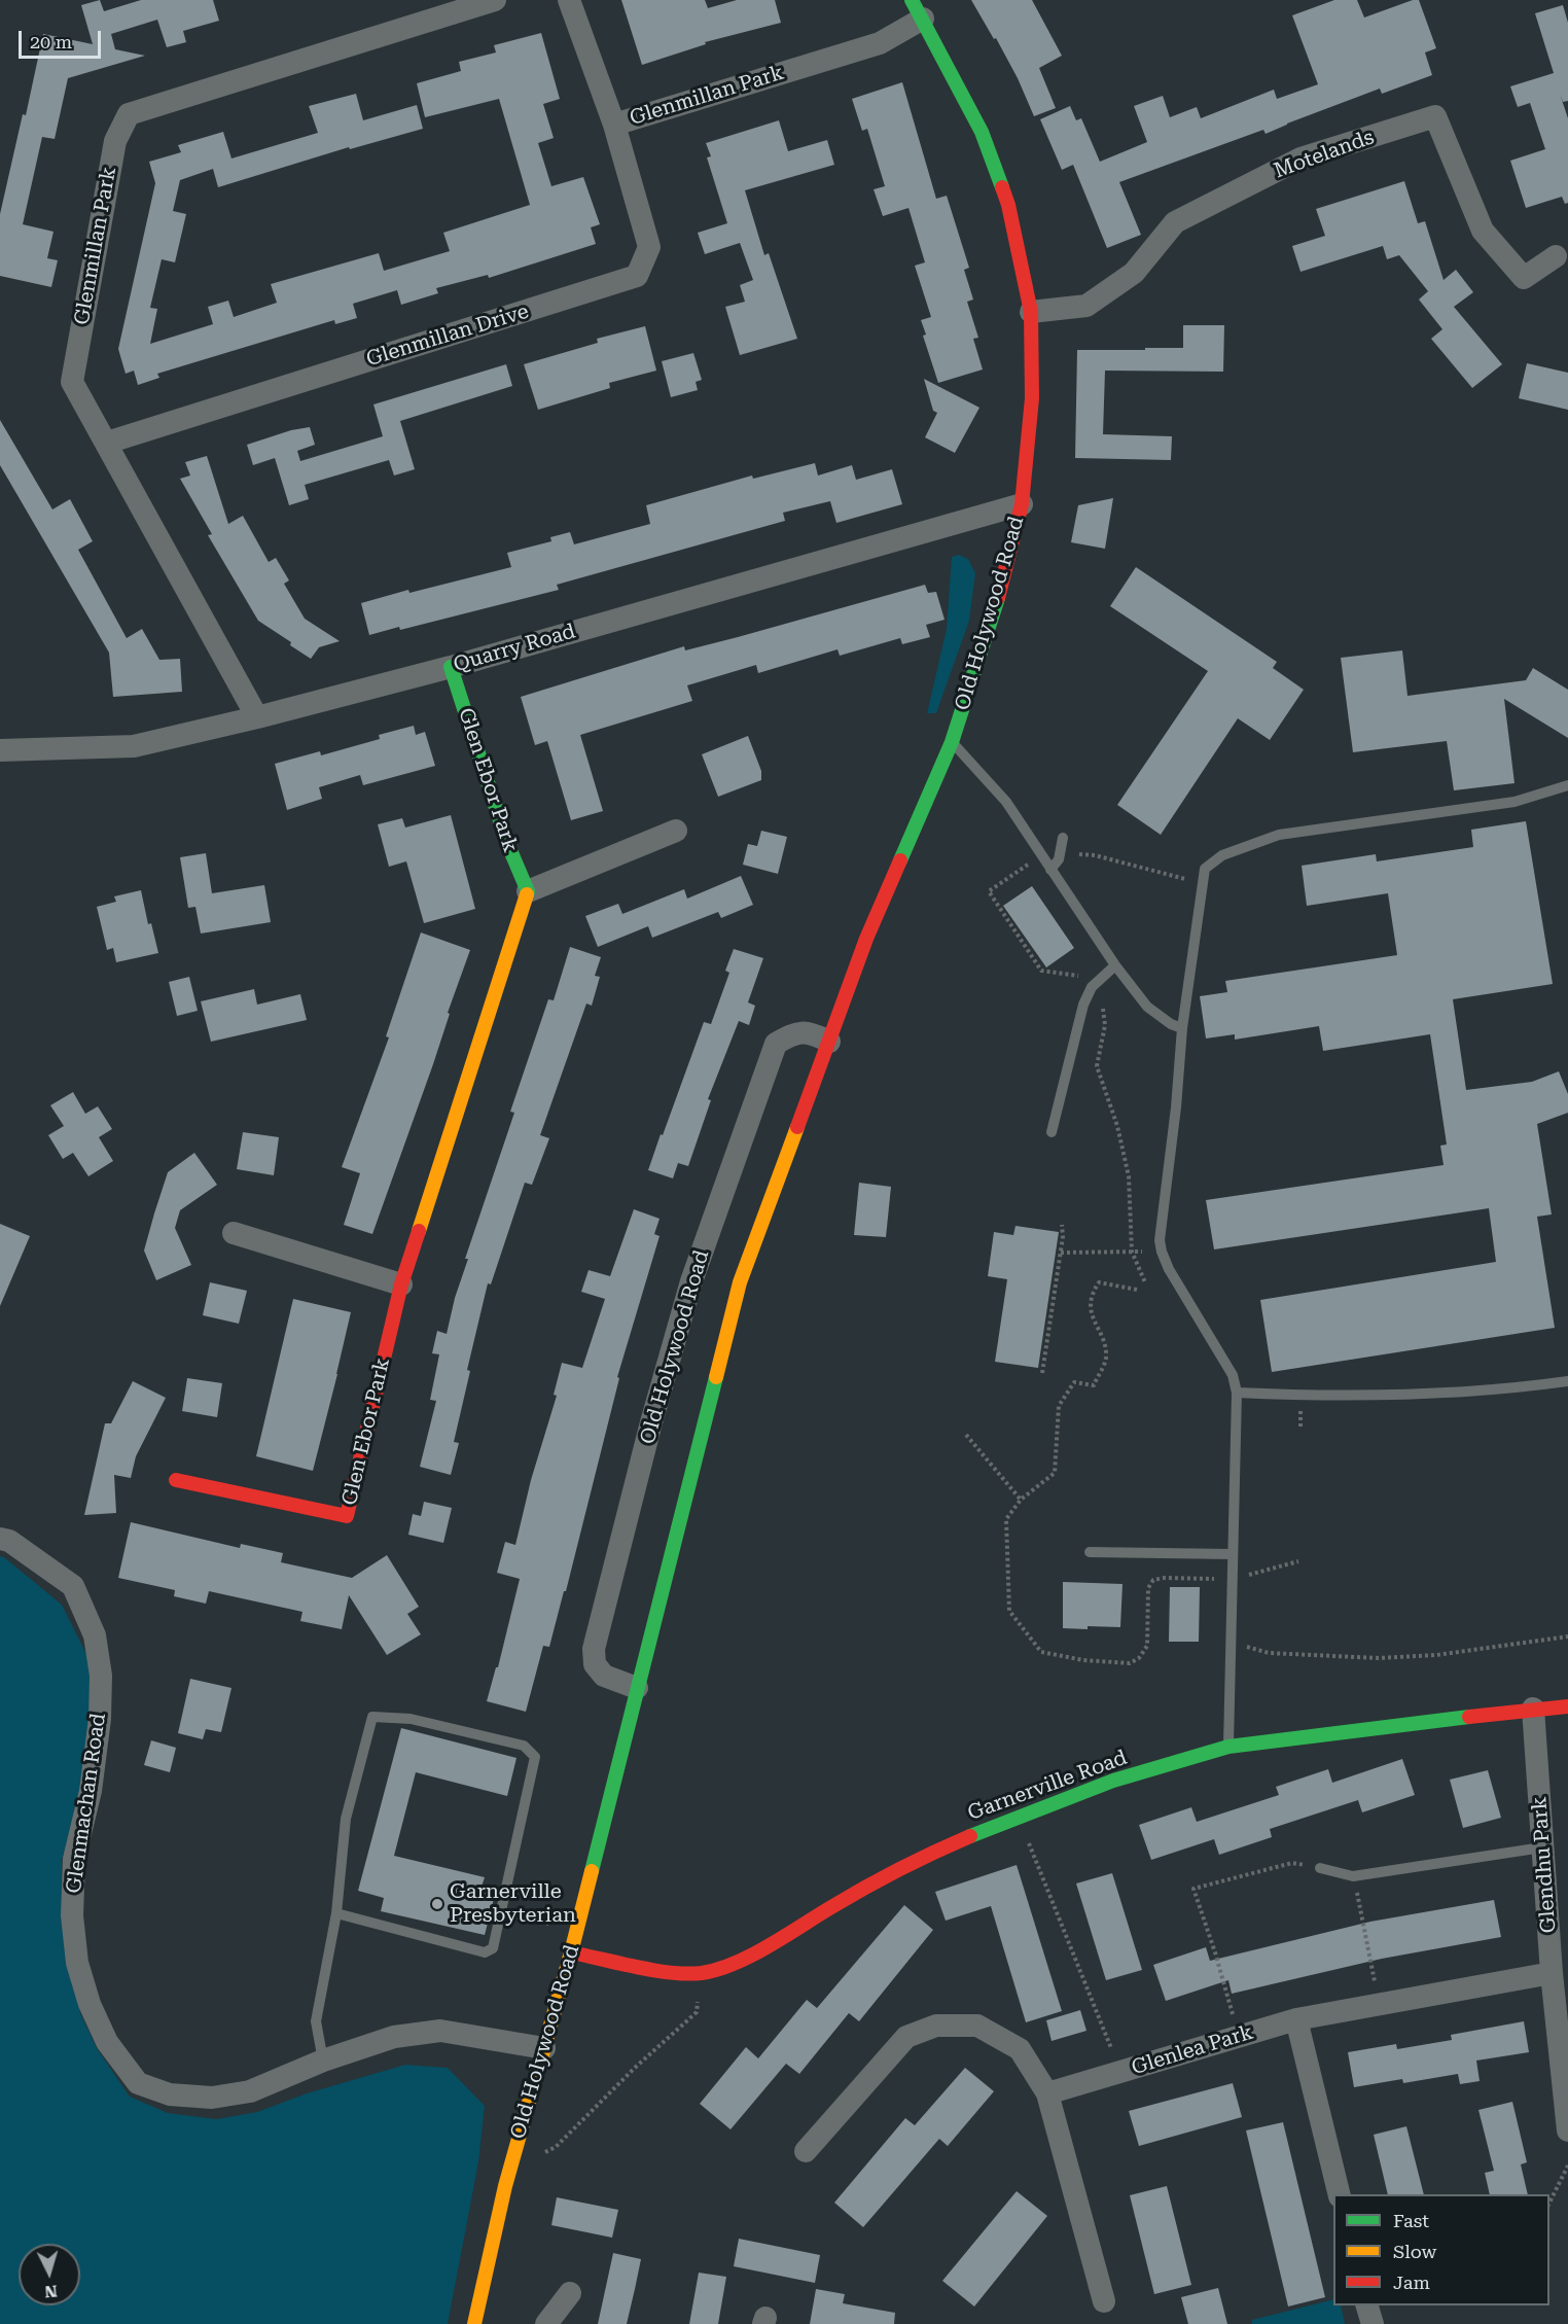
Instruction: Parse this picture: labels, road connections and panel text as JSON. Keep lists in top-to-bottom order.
{
  "streets": {
    "street": [
      "Glenmillan Park",
      "Motelands",
      "Glenmillan Drive",
      "Old Holywood Road",
      "Quarry Road",
      "Glen Ebor Park",
      "Garnerville Road",
      "Glenmachan Road",
      "Glendhu Park",
      "Glenlea Park"
    ]
  },
  "crossings": [
    ["Glenmillan Park", "Glenmillan Drive"],
    ["Glenmillan Park", "Old Holywood Road"],
    ["Glenmillan Park", "Quarry Road"],
    ["Motelands", "Old Holywood Road"],
    ["Old Holywood Road", "Quarry Road"],
    ["Old Holywood Road", "Garnerville Road"],
    ["Old Holywood Road", "Glenmachan Road"],
    ["Quarry Road", "Glen Ebor Park"],
    ["Garnerville Road", "Glendhu Park"],
    ["Glendhu Park", "Glenlea Park"]
  ],
  "places": ["Garnerville Presbyterian"],
  "legend": ["Fast", "Slow", "Jam"],
  "scale_bar": "20 m",
  "north": "bottom"
}
